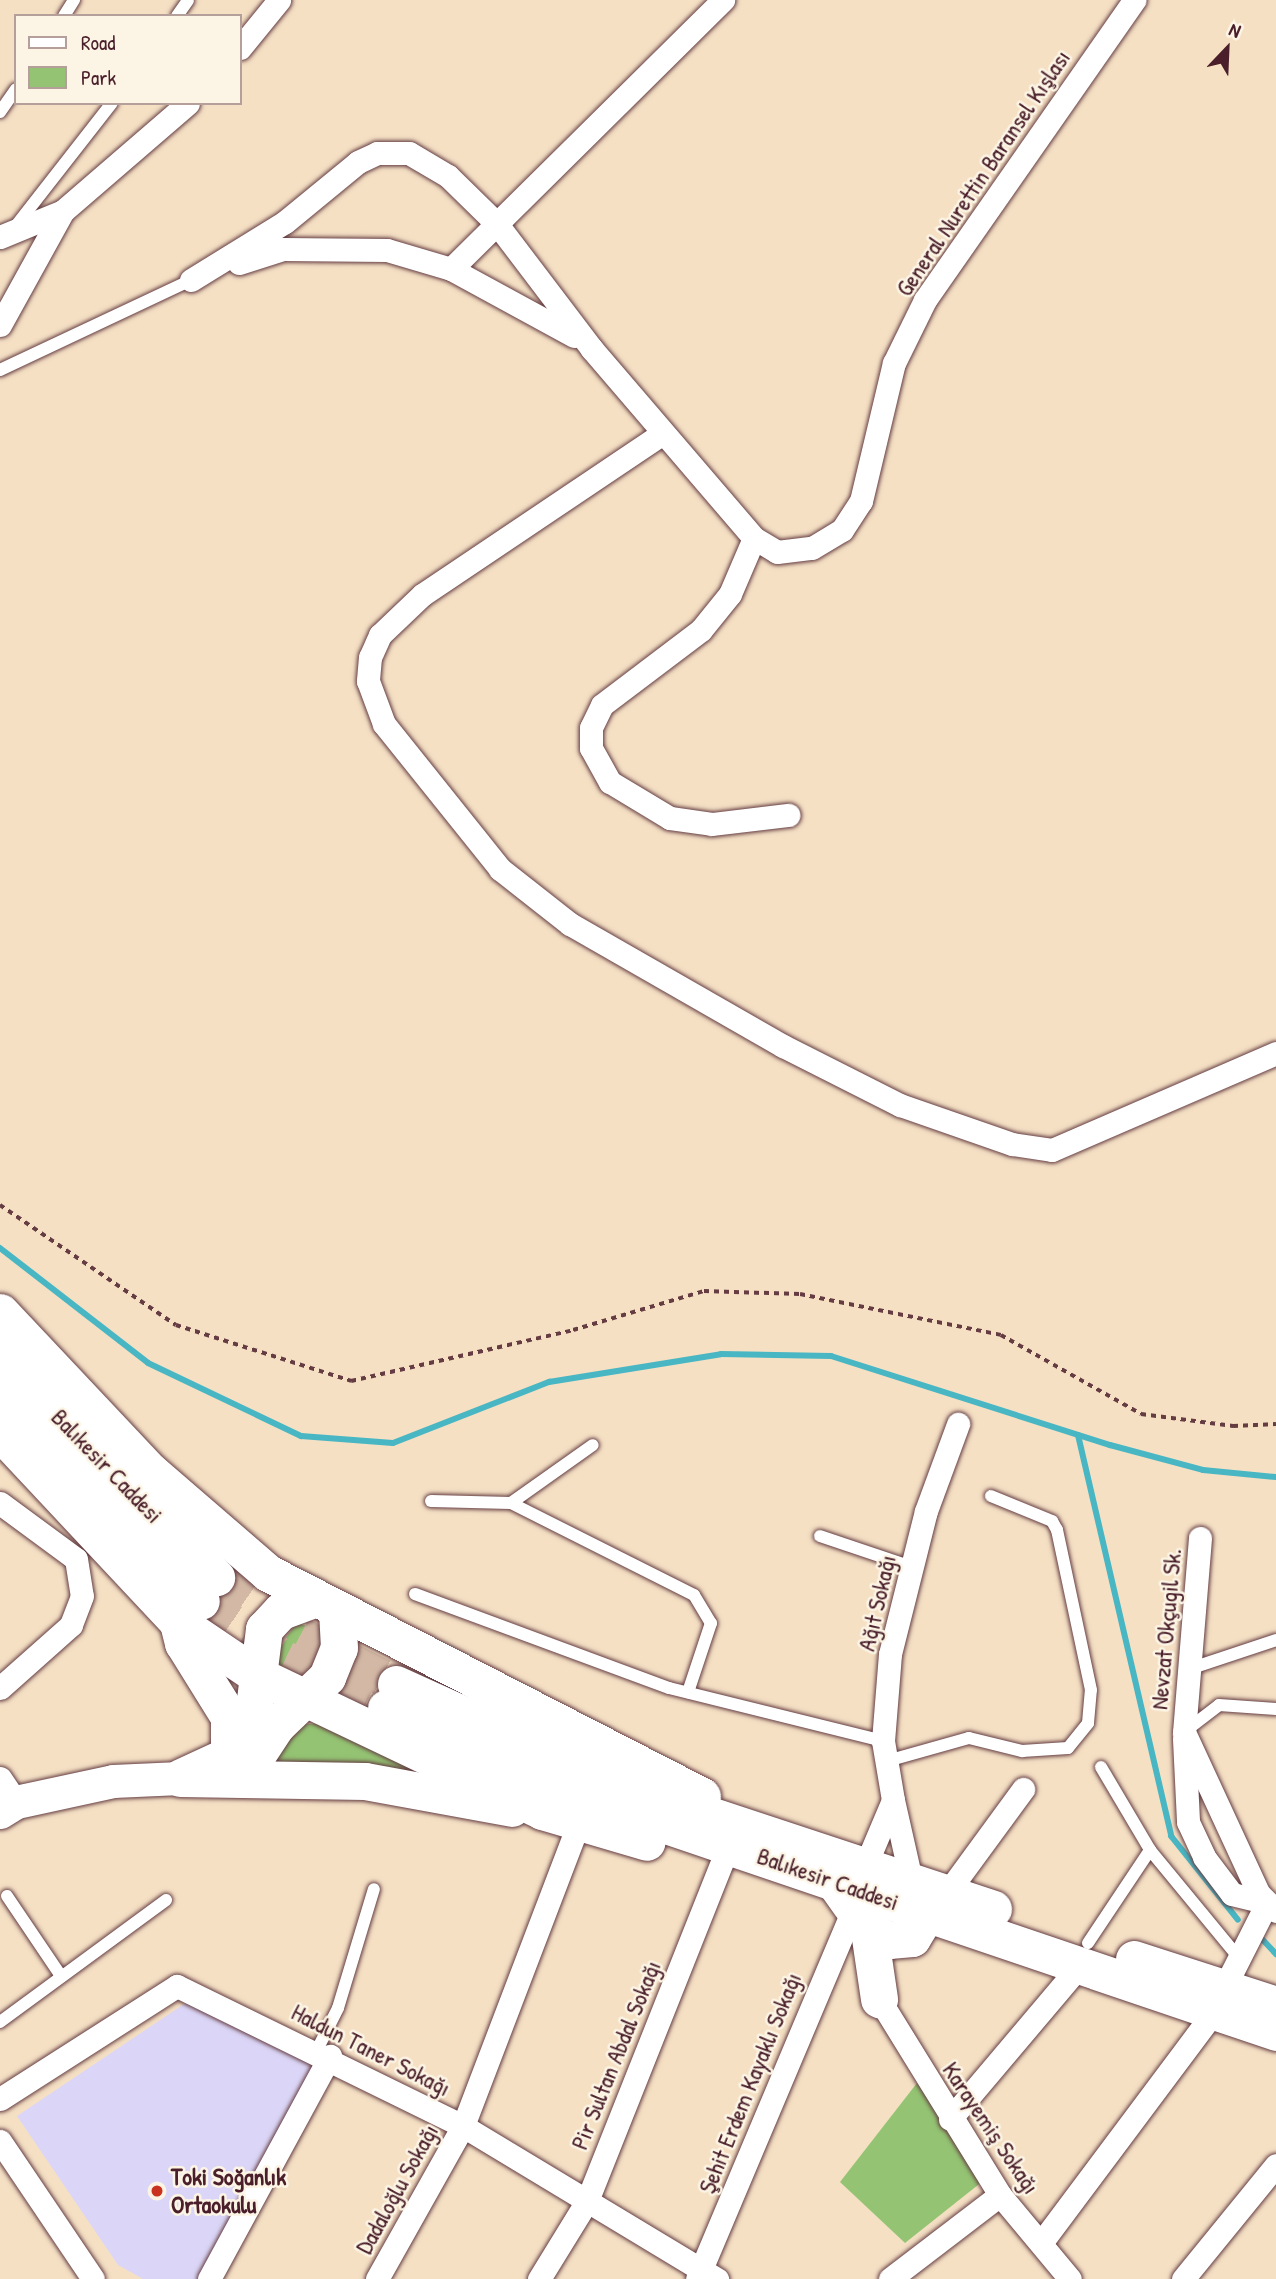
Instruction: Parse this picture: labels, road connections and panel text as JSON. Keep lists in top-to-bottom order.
{
  "streets": {
    "main road": ["Balıkesir Caddesi"],
    "street": [
      "General Nurettin Baransel Kışlası",
      "Ağıt Sokağı",
      "Nevzat Okçugil Sk.",
      "Haldun Taner Sokağı",
      "Pir Sultan Abdal Sokağı",
      "Şehit Erdem Kayaklı Sokağı",
      "Karayemiş Sokağı",
      "Dadaloğlu Sokağı"
    ]
  },
  "crossings": [
    ["Balıkesir Caddesi", "Ağıt Sokağı"],
    ["Balıkesir Caddesi", "Pir Sultan Abdal Sokağı"],
    ["Balıkesir Caddesi", "Şehit Erdem Kayaklı Sokağı"],
    ["Haldun Taner Sokağı", "Pir Sultan Abdal Sokağı"],
    ["Haldun Taner Sokağı", "Şehit Erdem Kayaklı Sokağı"],
    ["Haldun Taner Sokağı", "Dadaloğlu Sokağı"]
  ],
  "places": ["Toki Soğanlık Ortaokulu"],
  "legend": ["Road", "Park"],
  "north": "top right"
}
